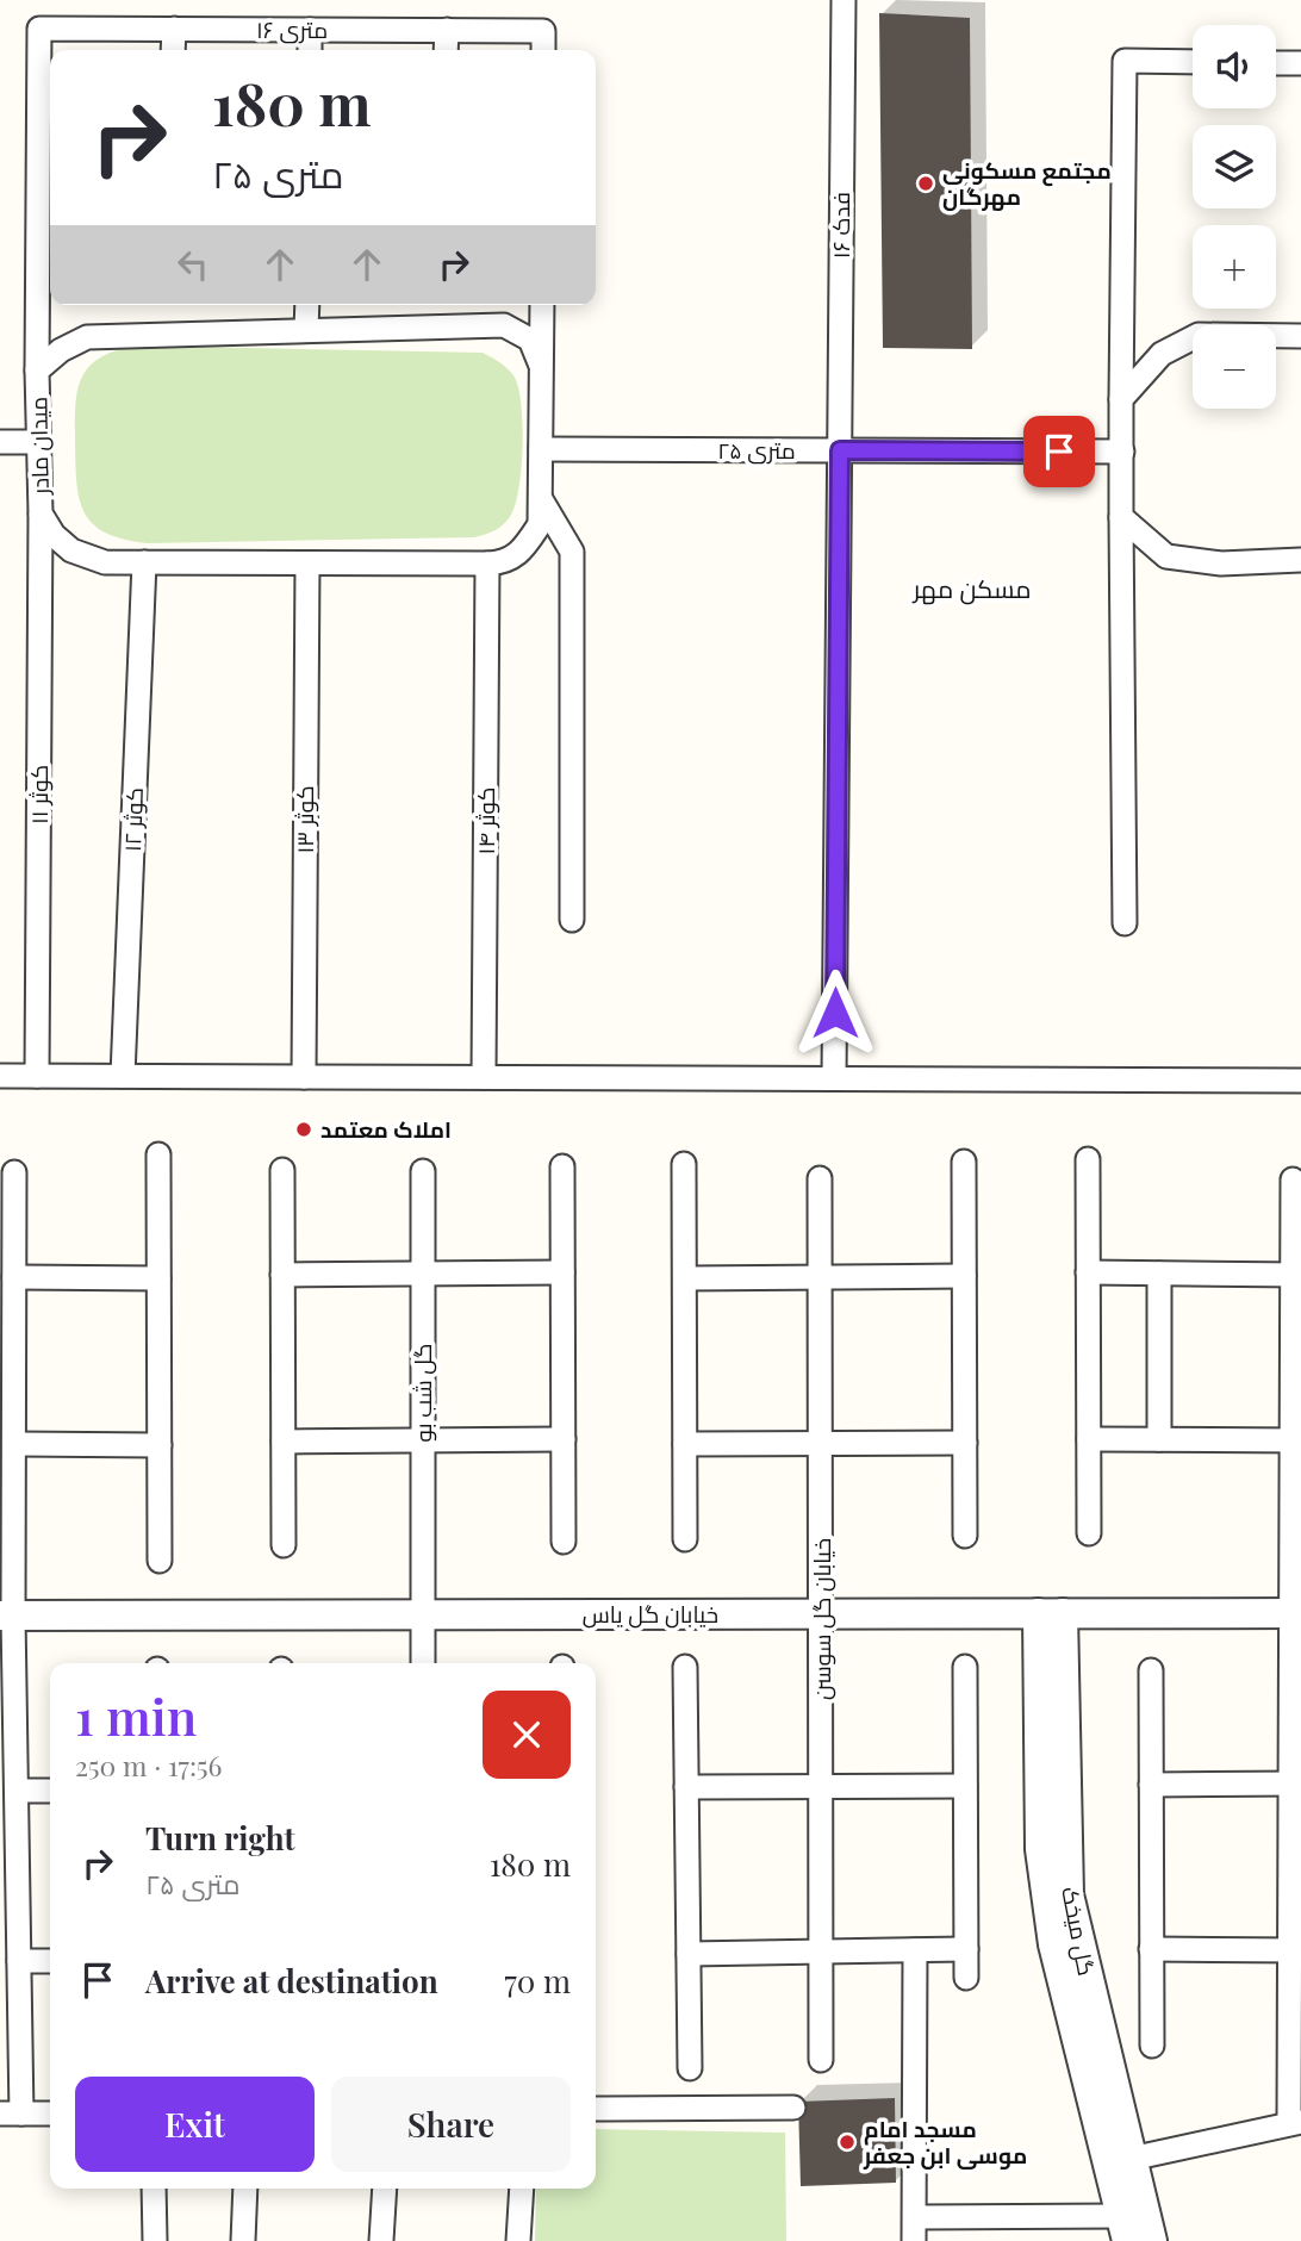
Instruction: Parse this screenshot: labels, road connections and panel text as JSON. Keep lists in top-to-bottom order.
{
  "streets": {
    "street": [
      "۱۶ متری",
      "فدک ۱۶",
      "میدان مادر",
      "۲۵ متری",
      "کوثر ۱۱",
      "کوثر ۱۲",
      "کوثر ۱۳",
      "کوثر ۱۴",
      "گل شب بو",
      "خیابان گل یاس",
      "خیابان گل سوسن",
      "گل میخک"
    ]
  },
  "crossings": [
    ["۱۶ متری", "میدان مادر"],
    ["فدک ۱۶", "۲۵ متری"],
    ["میدان مادر", "۲۵ متری"],
    ["میدان مادر", "کوثر ۱۱"],
    ["میدان مادر", "کوثر ۱۲"],
    ["میدان مادر", "کوثر ۱۳"],
    ["میدان مادر", "کوثر ۱۴"],
    ["گل شب بو", "خیابان گل یاس"],
    ["خیابان گل یاس", "خیابان گل سوسن"],
    ["خیابان گل یاس", "گل میخک"]
  ],
  "districts": ["مسکن مهر"],
  "places": ["مجتمع مسکونی مهرگان", "املاک معتمد", "مسجد امام موسی ابن جعفر"],
  "page": {
    "map_buttons": ["+", "−"],
    "turn": ["180 m", "۲۵ متری"],
    "heading": ["1 min", "250 m · 17:56"],
    "list": [
      {
        "name": "Turn right",
        "note": "۲۵ متری",
        "value": "180 m"
      },
      {
        "name": "Arrive at destination",
        "value": "70 m"
      }
    ],
    "buttons": ["Exit", "Share"]
  }
}
